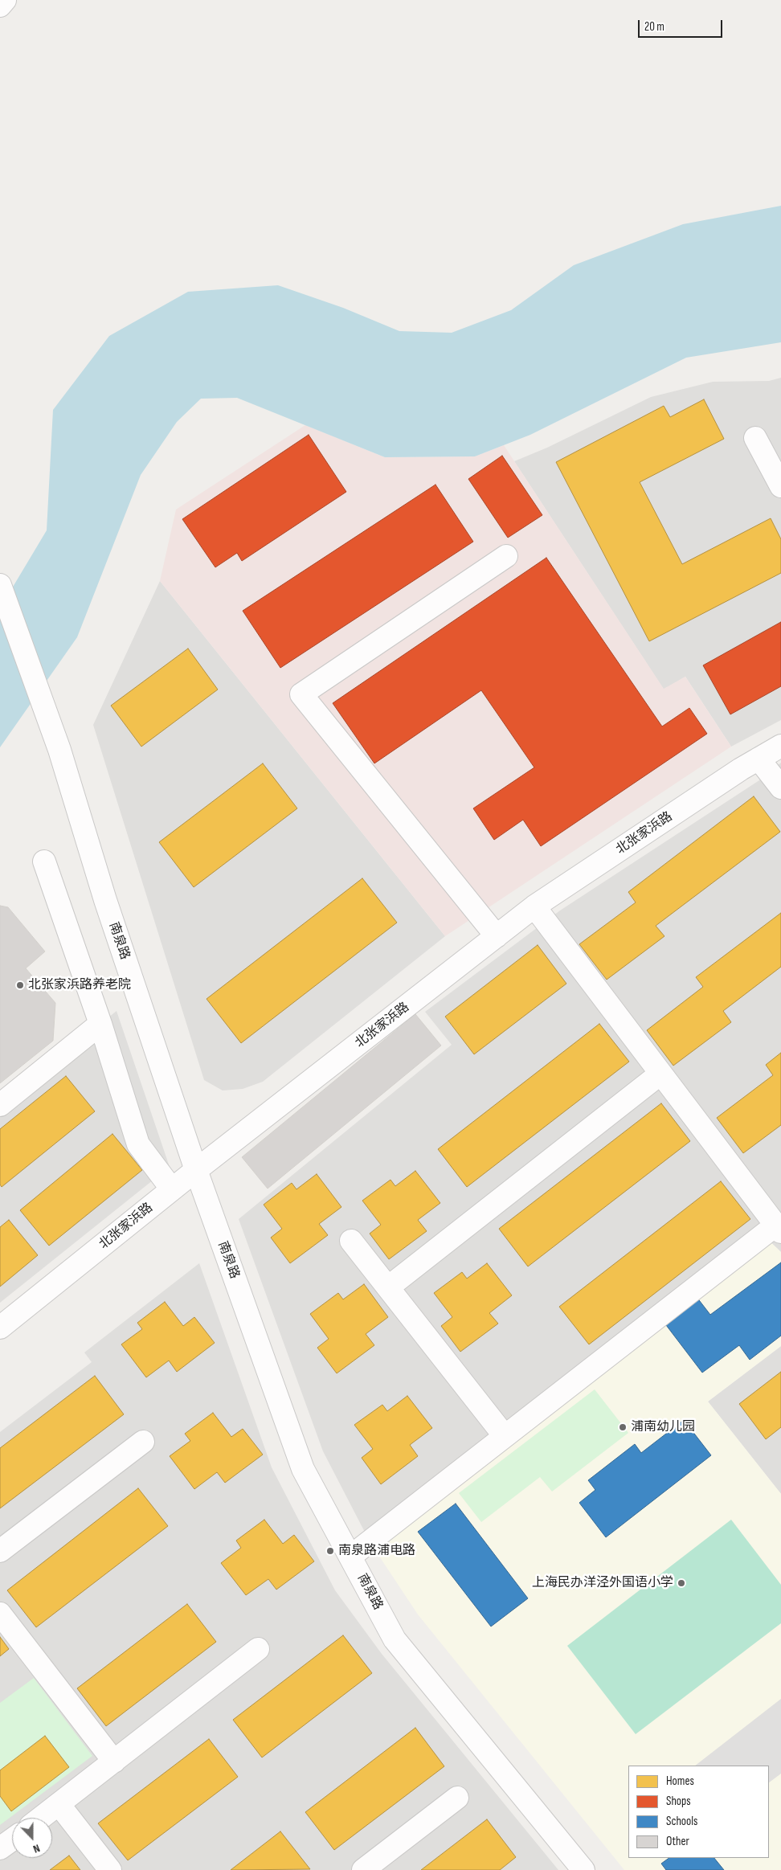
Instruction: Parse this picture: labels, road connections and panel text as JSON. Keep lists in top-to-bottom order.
{
  "streets": {
    "street": ["北张家浜路", "南泉路"]
  },
  "crossings": [
    ["北张家浜路", "南泉路"]
  ],
  "places": [
    "北张家浜路养老院",
    "浦南幼儿园",
    "南泉路浦电路",
    "上海民办洋泾外国语小学"
  ],
  "legend": [
    "Homes",
    "Shops",
    "Schools",
    "Other"
  ],
  "scale_bar": "20 m",
  "north": "bottom"
}
